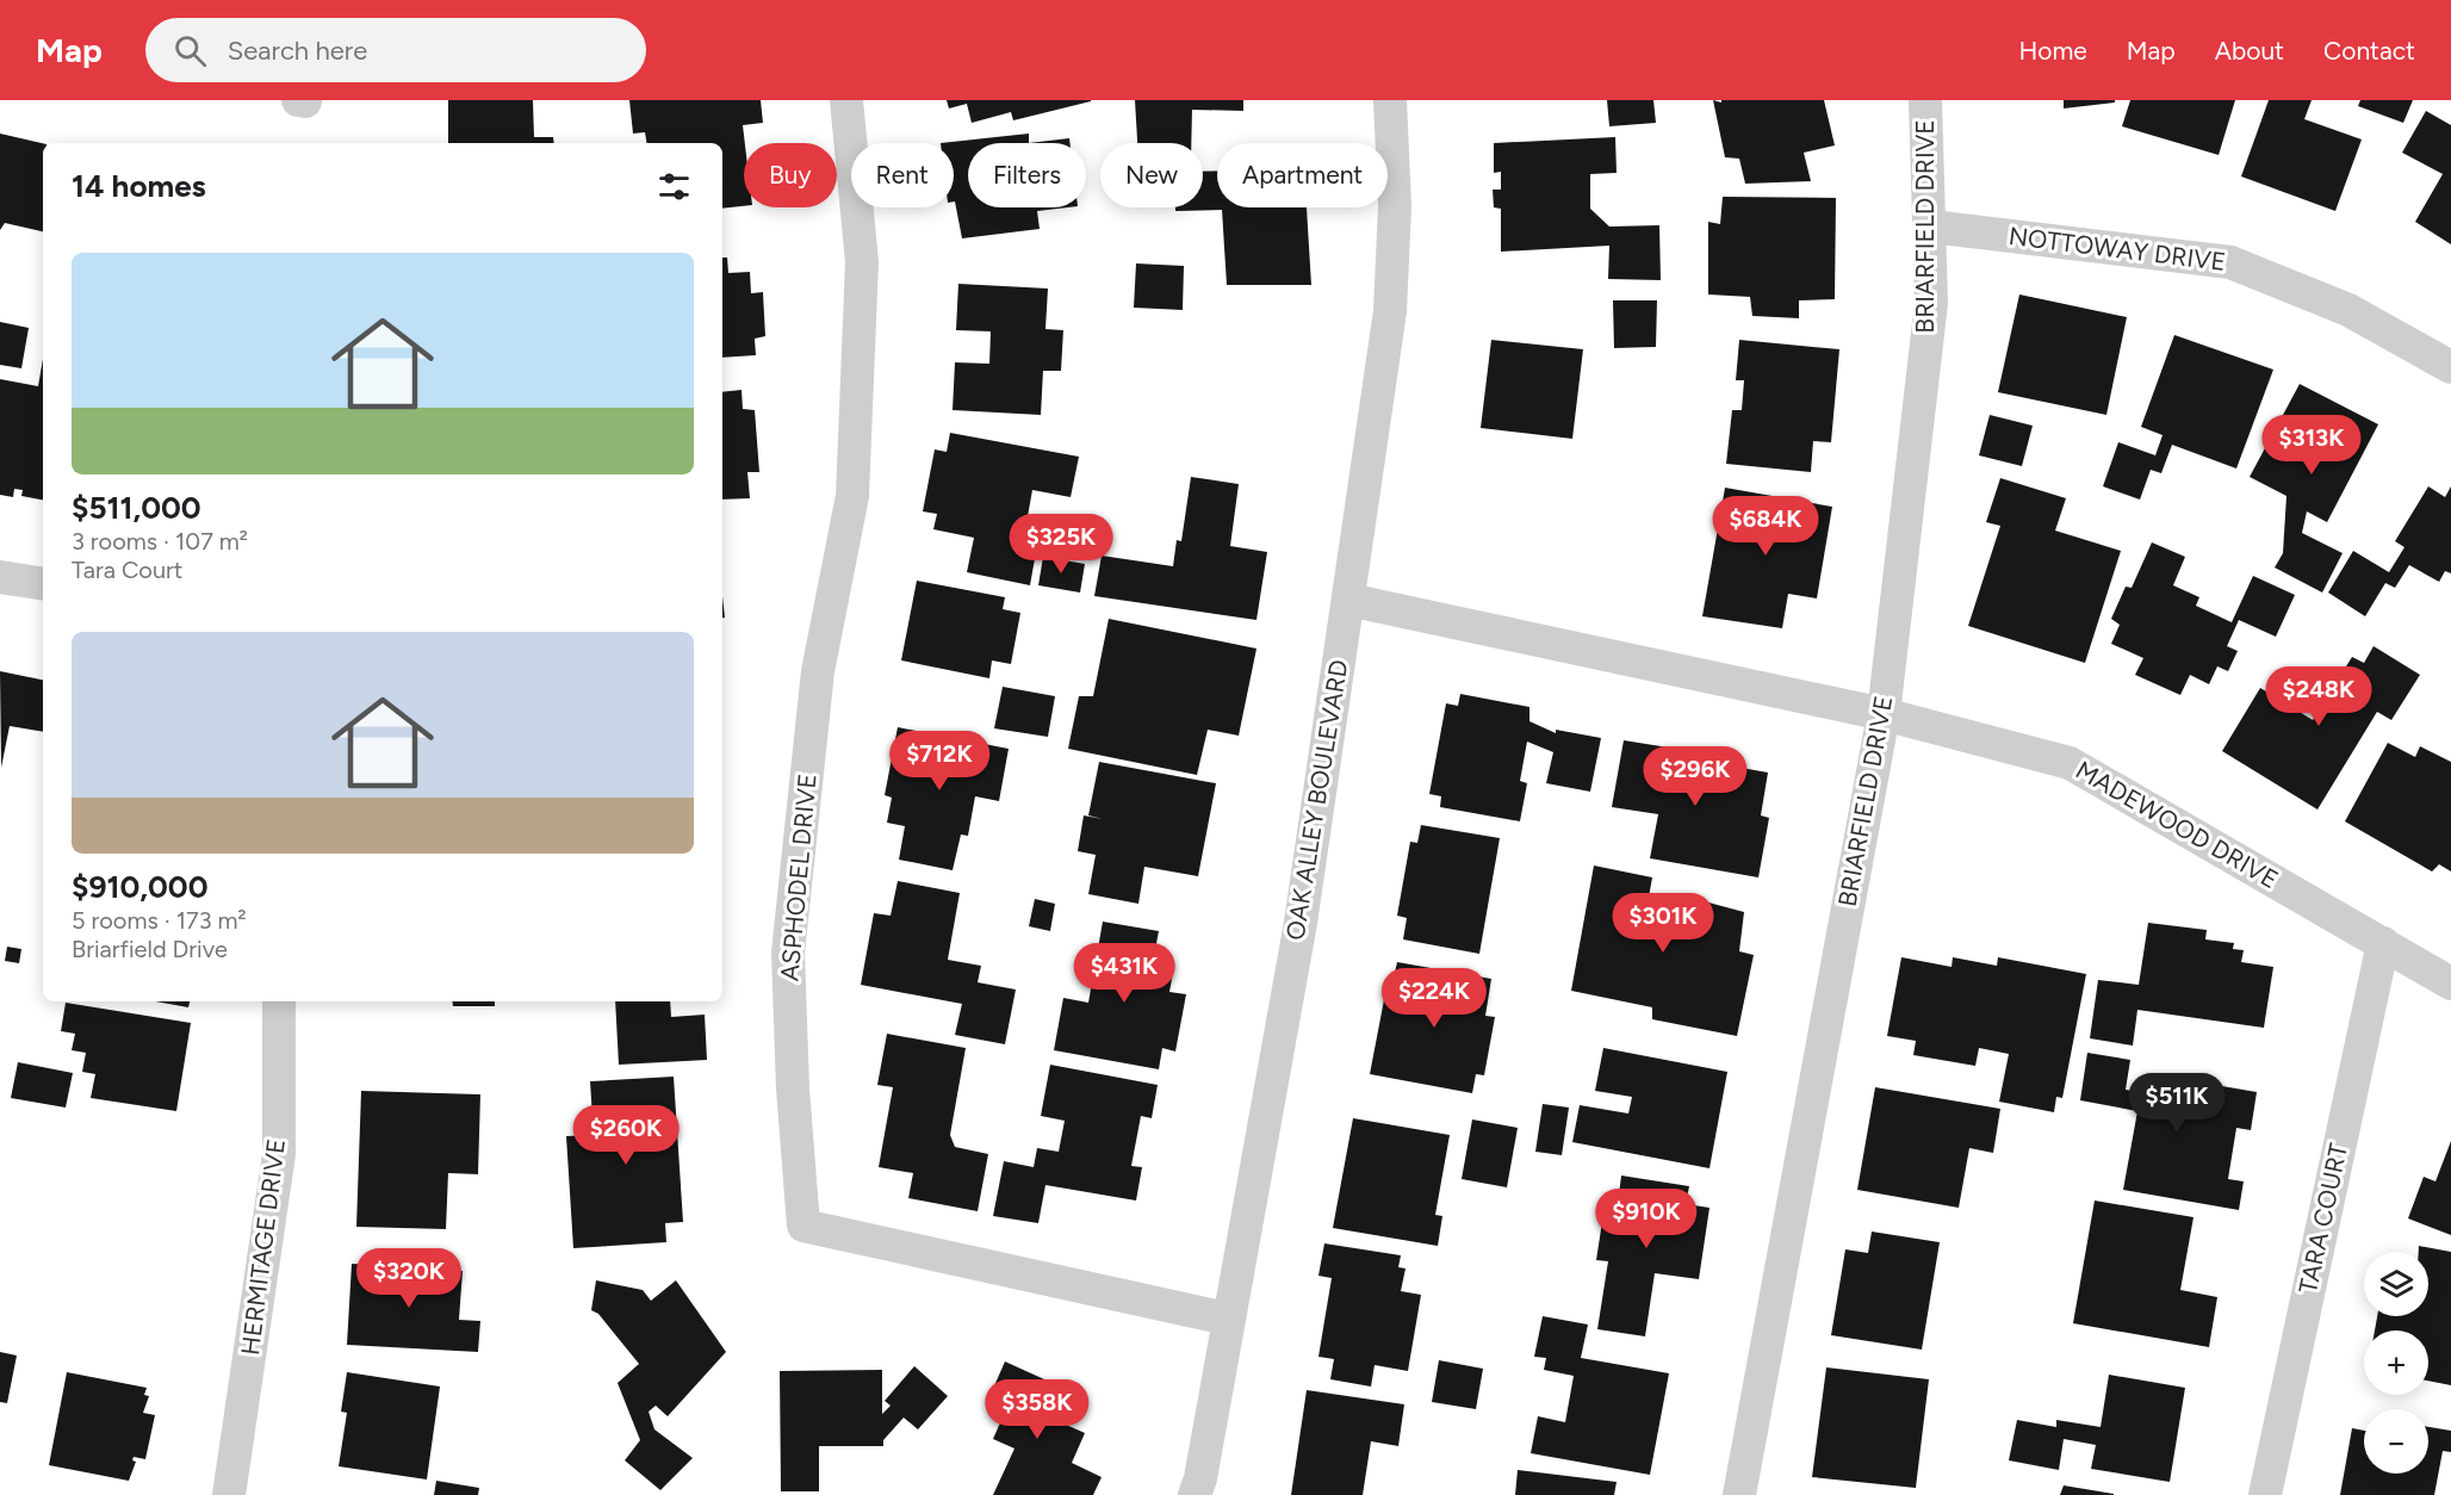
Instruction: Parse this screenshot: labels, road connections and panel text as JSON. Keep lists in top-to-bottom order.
{
  "streets": {
    "street": [
      "BRIARFIELD DRIVE",
      "NOTTOWAY DRIVE",
      "OAK ALLEY BOULEVARD",
      "MADEWOOD DRIVE",
      "ASPHODEL DRIVE",
      "TARA COURT",
      "HERMITAGE DRIVE"
    ]
  },
  "crossings": [
    ["BRIARFIELD DRIVE", "NOTTOWAY DRIVE"],
    ["BRIARFIELD DRIVE", "MADEWOOD DRIVE"],
    ["OAK ALLEY BOULEVARD", "MADEWOOD DRIVE"],
    ["OAK ALLEY BOULEVARD", "ASPHODEL DRIVE"],
    ["MADEWOOD DRIVE", "TARA COURT"]
  ],
  "page": {
    "header": "Map",
    "search": "Search here",
    "nav": [
      "Home",
      "Map",
      "About",
      "Contact"
    ],
    "chip": [
      "Buy",
      "Rent",
      "Filters",
      "New",
      "Apartment"
    ],
    "heading": "14 homes",
    "list": [
      {
        "name": "$511,000",
        "note": "3 rooms · 107 m² · Tara Court"
      },
      {
        "name": "$910,000",
        "note": "5 rooms · 173 m² · Briarfield Drive"
      }
    ],
    "price": [
      "$313K",
      "$684K",
      "$325K",
      "$248K",
      "$712K",
      "$296K",
      "$301K",
      "$431K",
      "$224K",
      "$511K",
      "$260K",
      "$910K",
      "$320K",
      "$358K"
    ],
    "map_buttons": ["+", "−"]
  }
}
